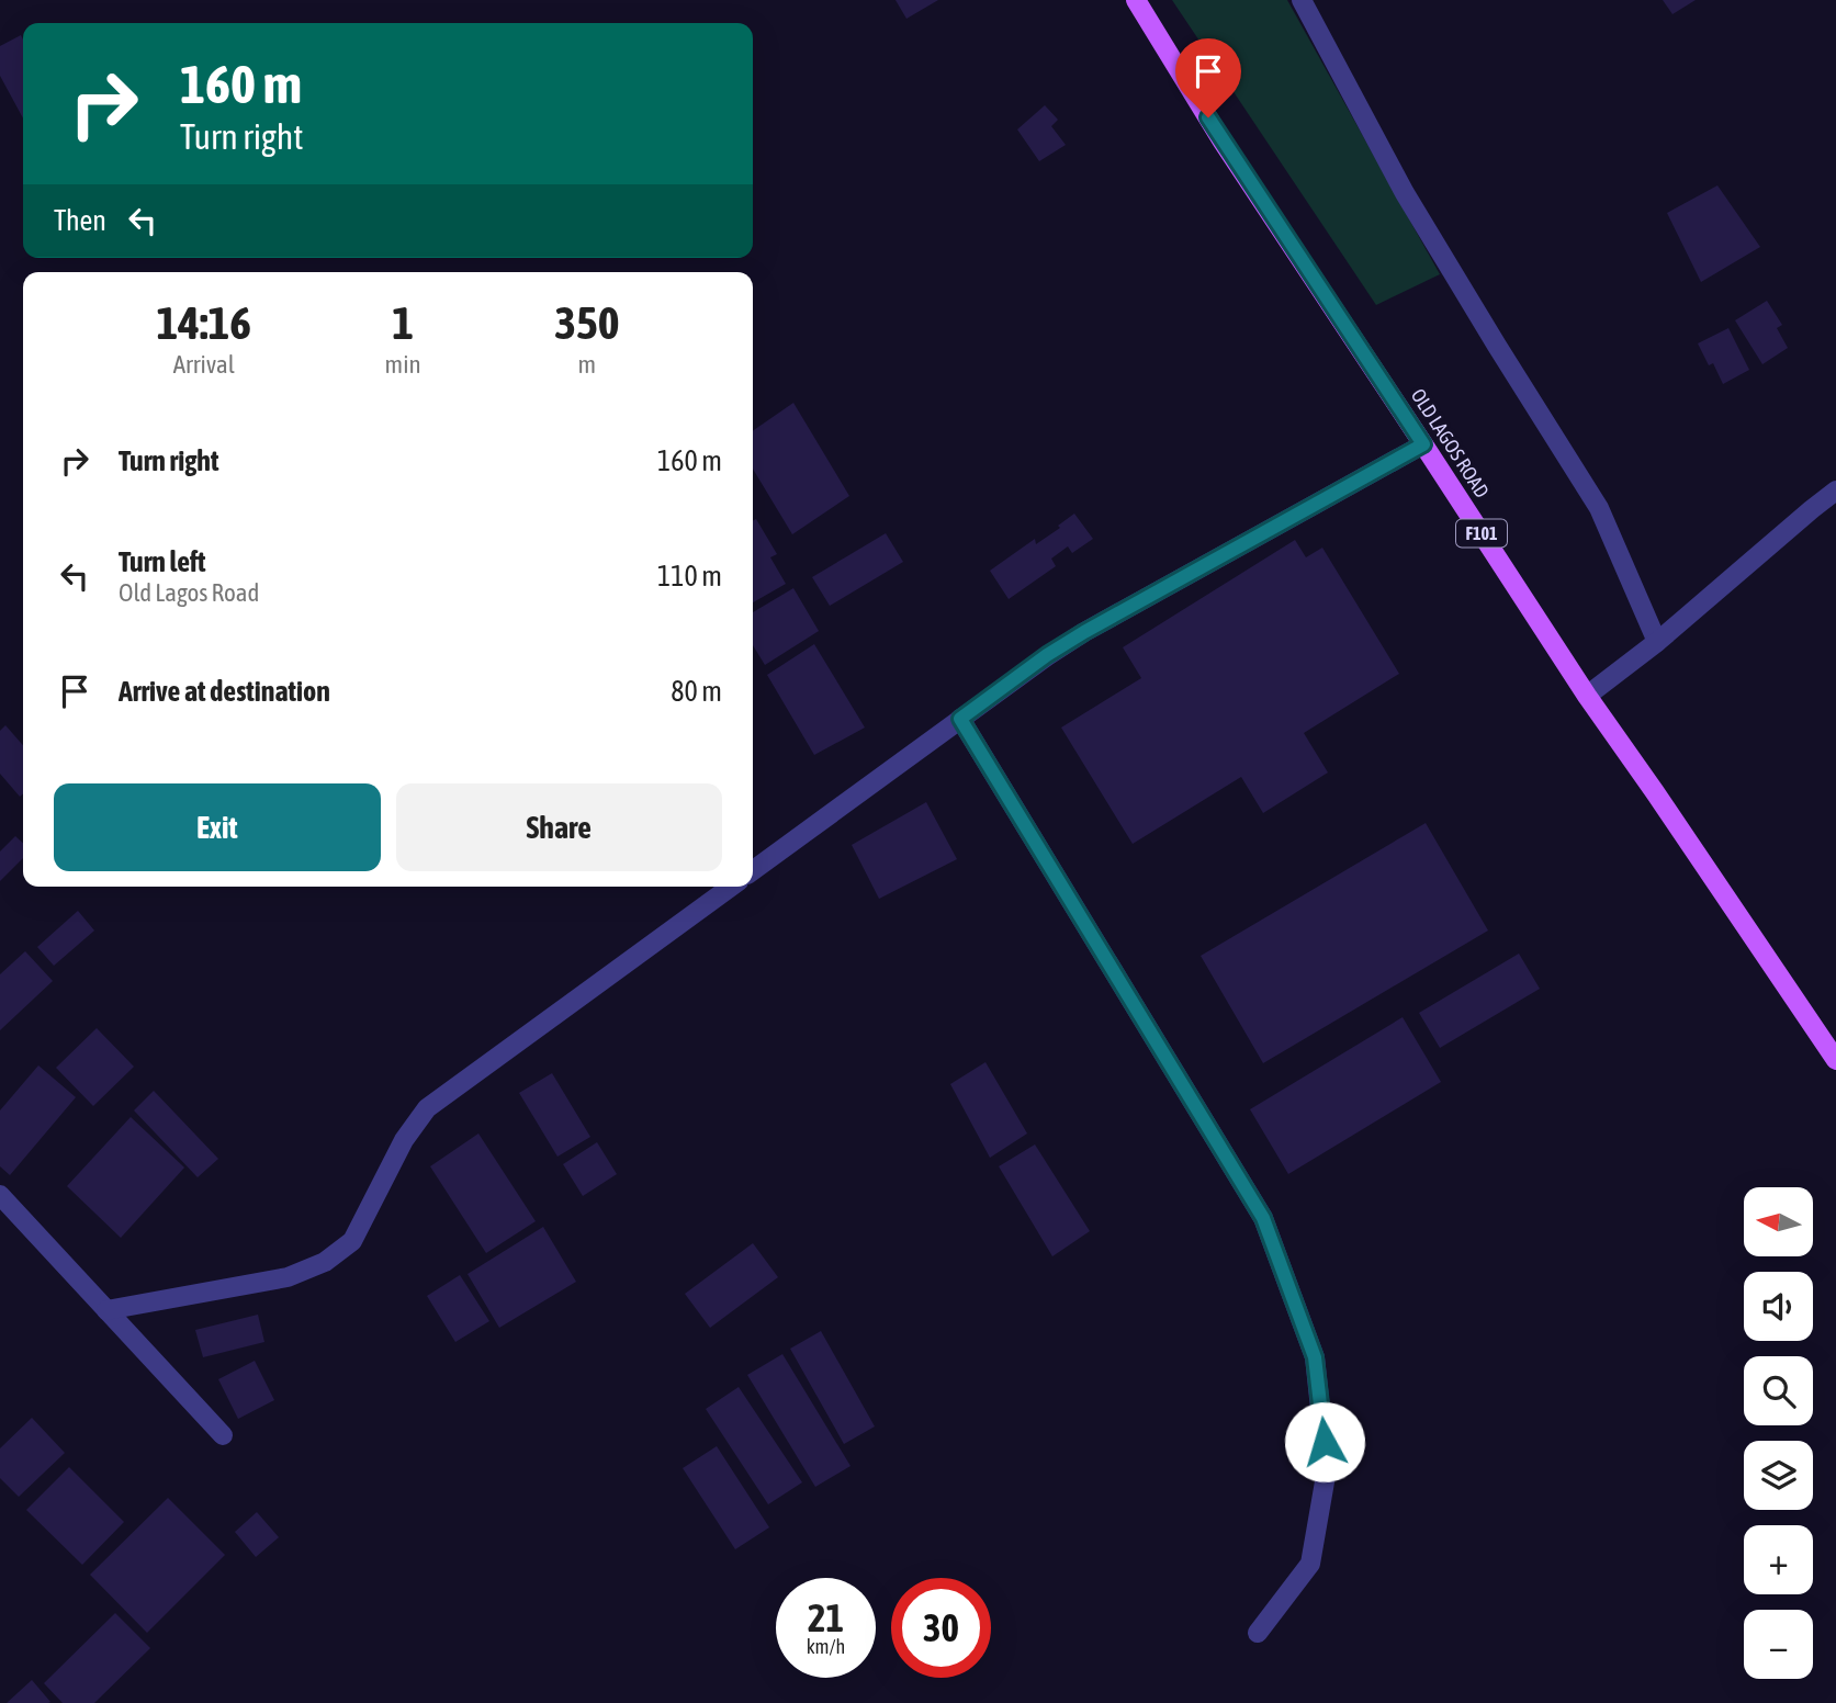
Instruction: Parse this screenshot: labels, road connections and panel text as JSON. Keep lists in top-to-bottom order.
{
  "streets": {
    "main road": ["OLD LAGOS ROAD", "F101"]
  },
  "north": "left",
  "page": {
    "turn": ["160 m", "Turn right"],
    "then": "Then",
    "eta": [
      "14:16",
      "Arrival",
      "1",
      "min",
      "350",
      "m"
    ],
    "list": [
      {
        "name": "Turn right",
        "value": "160 m"
      },
      {
        "name": "Turn left",
        "note": "Old Lagos Road",
        "value": "110 m"
      },
      {
        "name": "Arrive at destination",
        "value": "80 m"
      }
    ],
    "buttons": ["Exit", "Share"],
    "map_buttons": ["+", "−"],
    "speed": "21 km/h",
    "limit": "30"
  }
}
